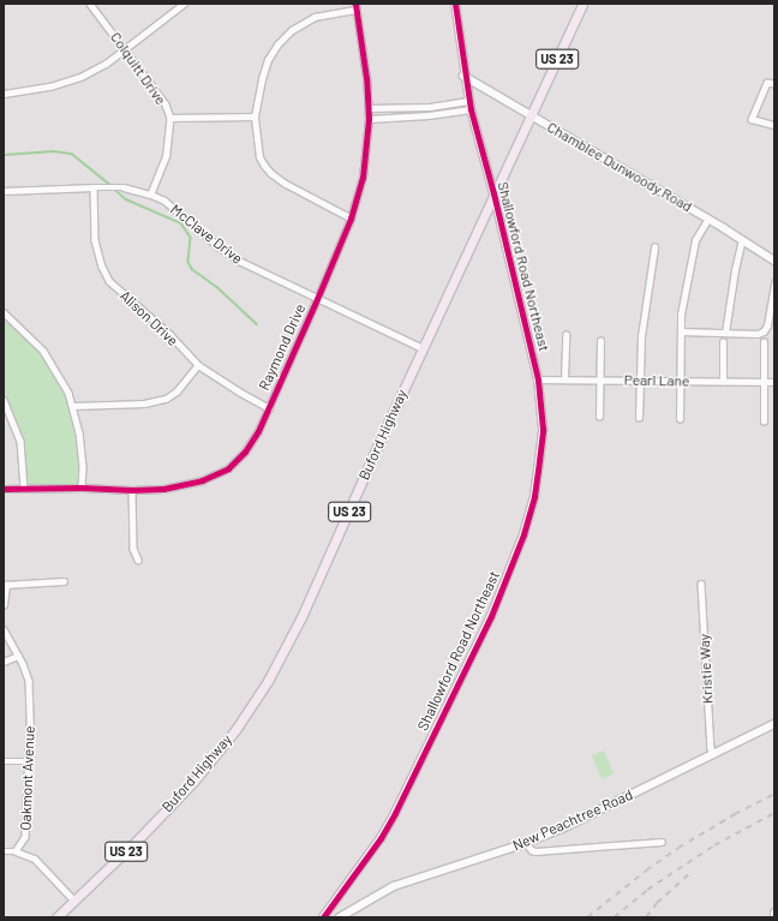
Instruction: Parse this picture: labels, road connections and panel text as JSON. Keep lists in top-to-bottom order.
{
  "streets": {
    "main road": ["US 23", "Buford Highway"],
    "street": [
      "Colquitt Drive",
      "Chamblee Dunwoody Road",
      "McClave Drive",
      "Shallowford Road Northeast",
      "Alison Drive",
      "Raymond Drive",
      "Pearl Lane",
      "Kristie Way",
      "Oakmont Avenue",
      "New Peachtree Road"
    ]
  },
  "crossings": [
    ["Colquitt Drive", "McClave Drive"],
    ["Chamblee Dunwoody Road", "Shallowford Road Northeast"],
    ["Chamblee Dunwoody Road", "Buford Highway"],
    ["McClave Drive", "Alison Drive"],
    ["McClave Drive", "Raymond Drive"],
    ["McClave Drive", "Buford Highway"],
    ["Shallowford Road Northeast", "Pearl Lane"],
    ["Shallowford Road Northeast", "Buford Highway"],
    ["Alison Drive", "Raymond Drive"],
    ["Kristie Way", "New Peachtree Road"]
  ]
}
